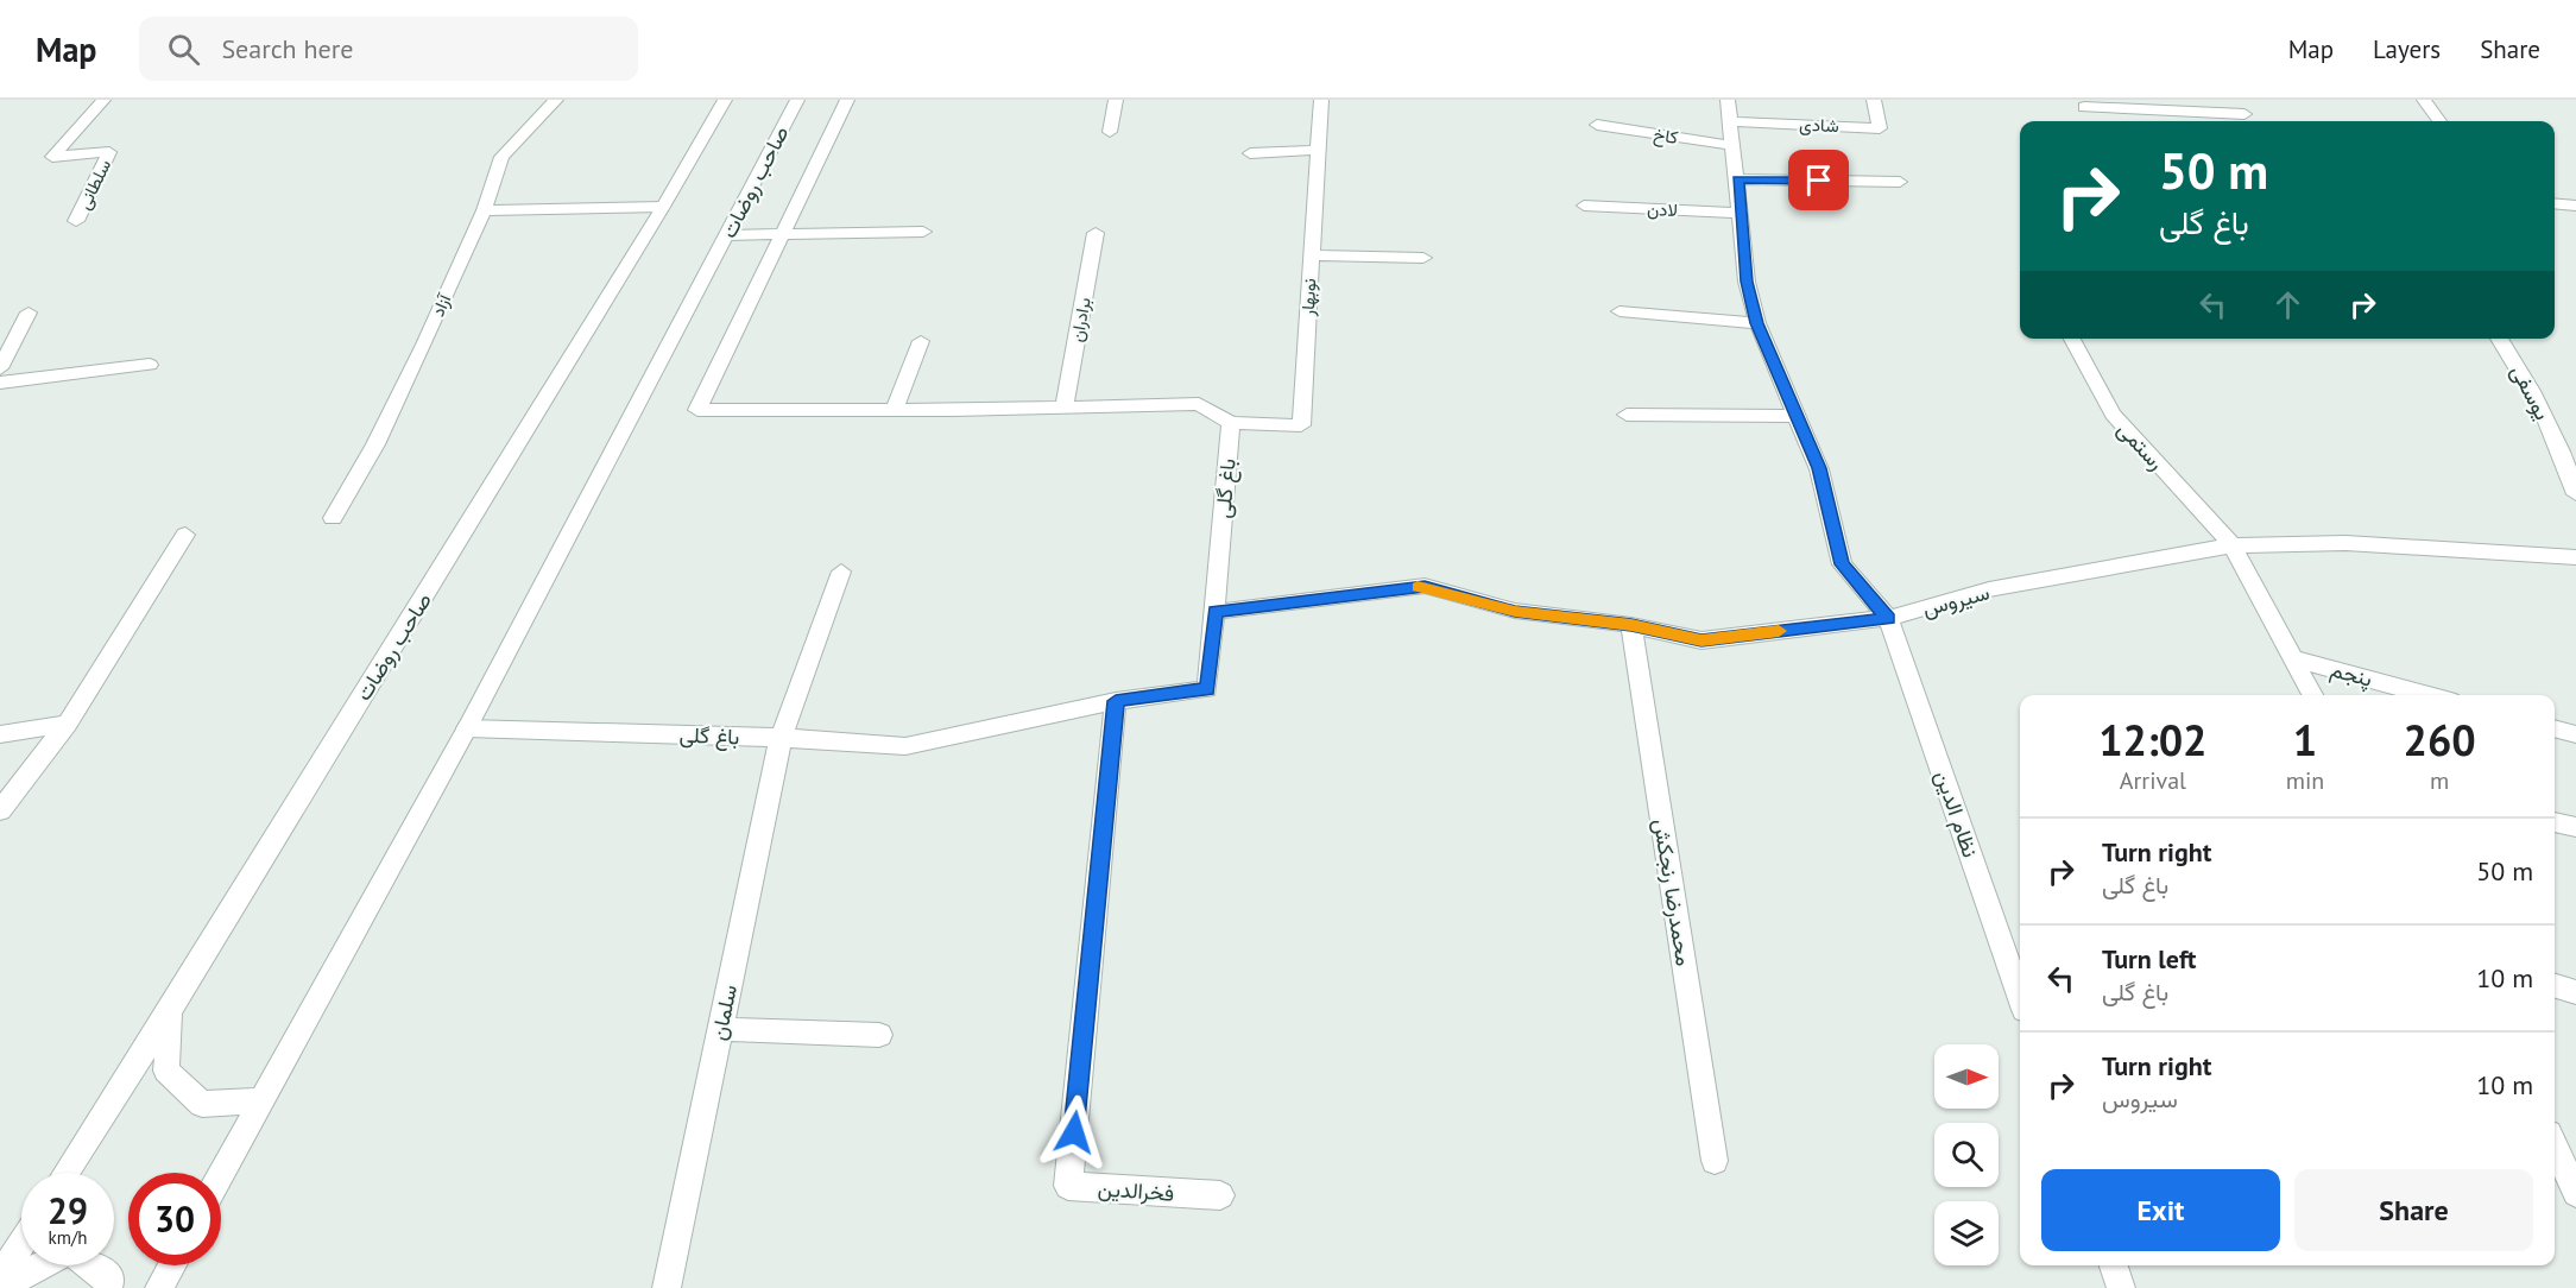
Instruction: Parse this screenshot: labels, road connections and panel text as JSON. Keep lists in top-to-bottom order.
{
  "streets": {
    "street": [
      "شادی",
      "کاخ",
      "صاحب روضات",
      "سلطانی",
      "لادن",
      "نوبهار",
      "آزاد",
      "برادران",
      "یوسفی",
      "رستمی",
      "باغ گلی",
      "سیروس",
      "پنجم",
      "نظام الدین",
      "محمدرضا رنجکش",
      "سلمان",
      "فخرالدین"
    ]
  },
  "crossings": [
    ["صاحب روضات", "باغ گلی"],
    ["نوبهار", "باغ گلی"],
    ["رستمی", "سیروس"],
    ["باغ گلی", "سیروس"],
    ["باغ گلی", "سلمان"],
    ["باغ گلی", "فخرالدین"],
    ["سیروس", "نظام الدین"],
    ["سیروس", "محمدرضا رنجکش"]
  ],
  "north": "right",
  "page": {
    "header": "Map",
    "search": "Search here",
    "nav": ["Map", "Layers", "Share"],
    "turn": ["50 m", "باغ گلی"],
    "eta": [
      "12:02",
      "Arrival",
      "1",
      "min",
      "260",
      "m"
    ],
    "list": [
      {
        "name": "Turn right",
        "note": "باغ گلی",
        "value": "50 m"
      },
      {
        "name": "Turn left",
        "note": "باغ گلی",
        "value": "10 m"
      },
      {
        "name": "Turn right",
        "note": "سیروس",
        "value": "10 m"
      }
    ],
    "buttons": ["Exit", "Share"],
    "speed": "29 km/h",
    "limit": "30"
  }
}
